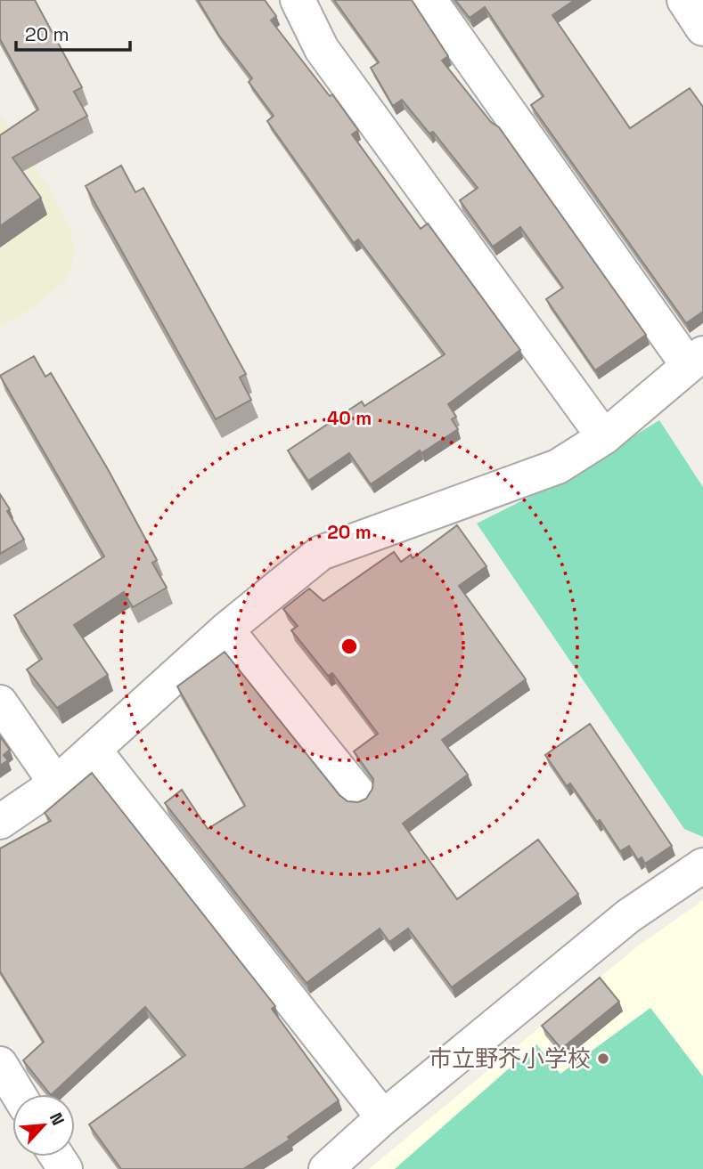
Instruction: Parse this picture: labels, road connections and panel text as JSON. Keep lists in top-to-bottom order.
{
  "places": ["市立野芥小学校"],
  "scale_bar": "20 m",
  "north": "top right",
  "rings": ["40 m", "20 m"]
}
